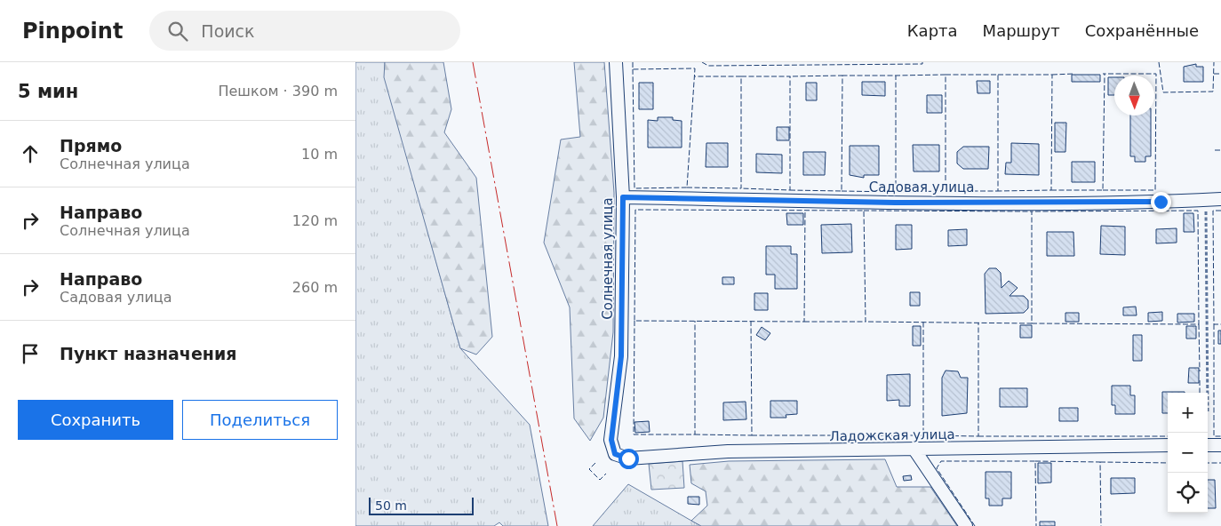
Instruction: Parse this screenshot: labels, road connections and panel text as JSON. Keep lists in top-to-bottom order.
{
  "streets": {
    "street": ["Садовая улица", "Солнечная улица", "Ладожская улица"]
  },
  "crossings": [
    ["Садовая улица", "Солнечная улица"],
    ["Солнечная улица", "Ладожская улица"]
  ],
  "scale_bar": "50 m",
  "north": "bottom",
  "page": {
    "header": "Pinpoint",
    "search": "Поиск",
    "nav": ["Карта", "Маршрут", "Сохранённые"],
    "heading": ["5 мин", "Пешком · 390 m"],
    "list": [
      ["Прямо", "Солнечная улица", "10 m"],
      ["Направо", "Солнечная улица", "120 m"],
      ["Направо", "Садовая улица", "260 m"],
      "Пункт назначения"
    ],
    "buttons": ["Сохранить", "Поделиться"],
    "map_buttons": ["+", "−"],
    "scale": "50 m"
  }
}
